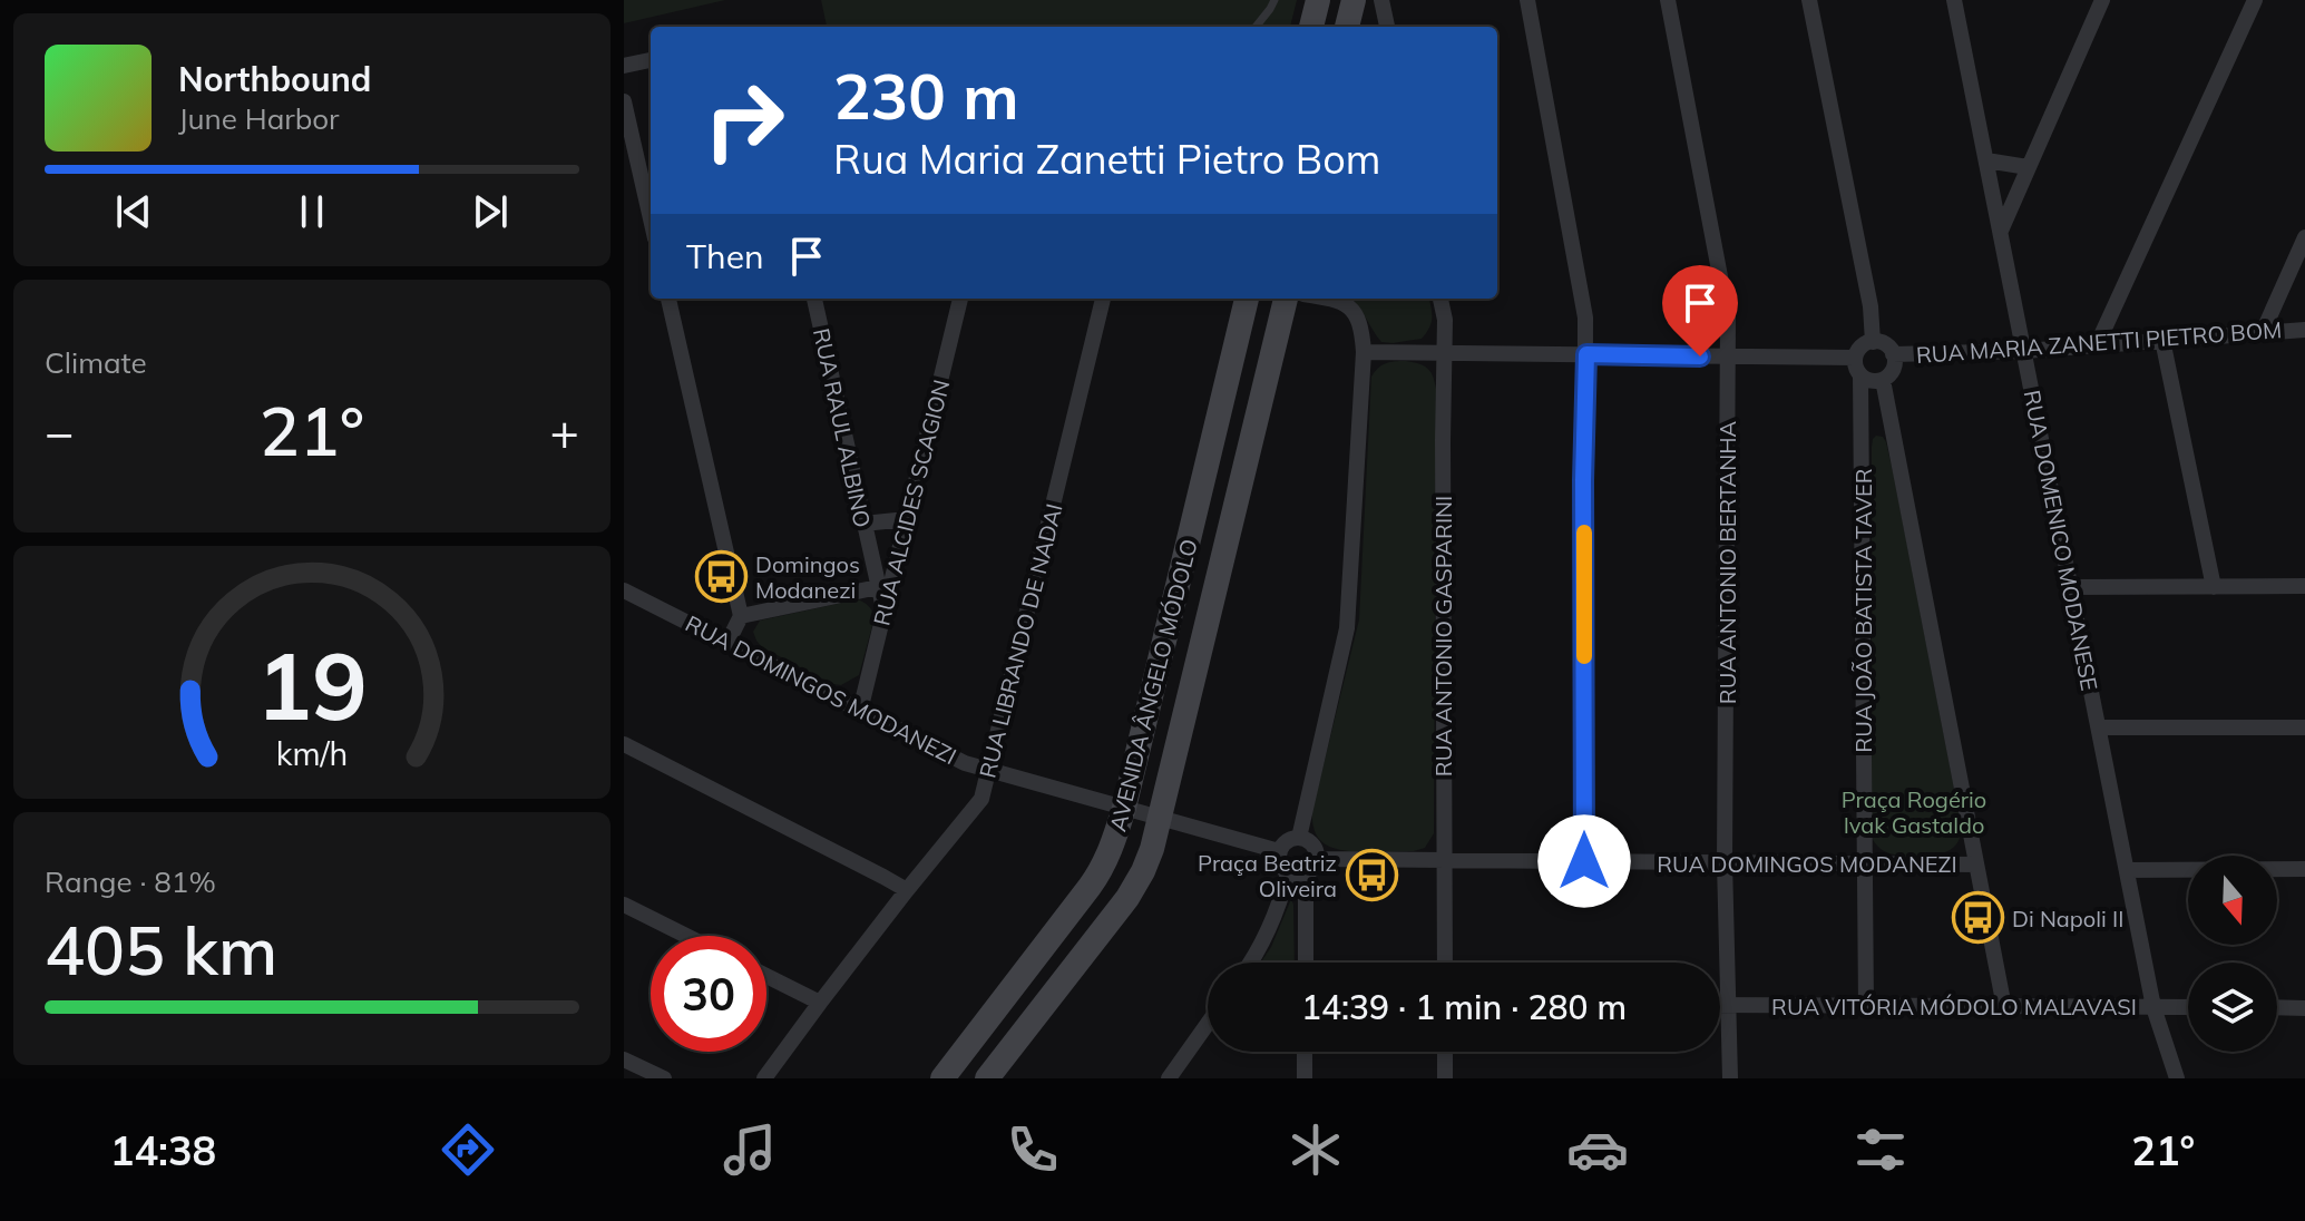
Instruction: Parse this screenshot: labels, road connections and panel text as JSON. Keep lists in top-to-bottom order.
{
  "streets": {
    "street": [
      "RUA MARIA ZANETTI PIETRO BOM",
      "RUA RAUL ALBINO",
      "RUA ALCIDES SCAGION",
      "RUA DOMENICO MODANESE",
      "RUA ANTONIO BERTANHA",
      "RUA JOÃO BATISTA TAVER",
      "RUA ANTONIO GASPARINI",
      "RUA LIBRANDO DE NADAI",
      "AVENIDA ÂNGELO MÓDOLO",
      "RUA DOMINGOS MODANEZI",
      "RUA VITÓRIA MÓDOLO MALAVASI"
    ]
  },
  "crossings": [
    ["RUA MARIA ZANETTI PIETRO BOM", "RUA DOMENICO MODANESE"],
    ["RUA MARIA ZANETTI PIETRO BOM", "RUA JOÃO BATISTA TAVER"],
    ["RUA RAUL ALBINO", "RUA ALCIDES SCAGION"],
    ["RUA ALCIDES SCAGION", "RUA DOMINGOS MODANEZI"],
    ["RUA DOMENICO MODANESE", "RUA VITÓRIA MÓDOLO MALAVASI"],
    ["RUA ANTONIO BERTANHA", "RUA DOMINGOS MODANEZI"],
    ["RUA ANTONIO BERTANHA", "RUA VITÓRIA MÓDOLO MALAVASI"],
    ["RUA JOÃO BATISTA TAVER", "RUA DOMINGOS MODANEZI"],
    ["RUA JOÃO BATISTA TAVER", "RUA VITÓRIA MÓDOLO MALAVASI"],
    ["RUA ANTONIO GASPARINI", "RUA DOMINGOS MODANEZI"],
    ["RUA LIBRANDO DE NADAI", "RUA DOMINGOS MODANEZI"],
    ["AVENIDA ÂNGELO MÓDOLO", "RUA DOMINGOS MODANEZI"]
  ],
  "parks": ["Praça Rogério Ivak Gastaldo"],
  "places": {
    "bus stop": ["Domingos Modanezi", "Praça Beatriz Oliveira", "Di Napoli II"]
  },
  "north": "bottom",
  "page": {
    "turn": ["230 m", "Rua Maria Zanetti Pietro Bom"],
    "song": ["Northbound", "June Harbor"],
    "then": "Then",
    "tile": [
      "Climate",
      ["Range · 81%", "405 km"]
    ],
    "heat": ["−", "21°", "+"],
    "limit": "30",
    "trip": "14:39 · 1 min · 280 m",
    "tabs": ["14:38", "21°"],
    "gauge": ["19", "km/h"]
  }
}
